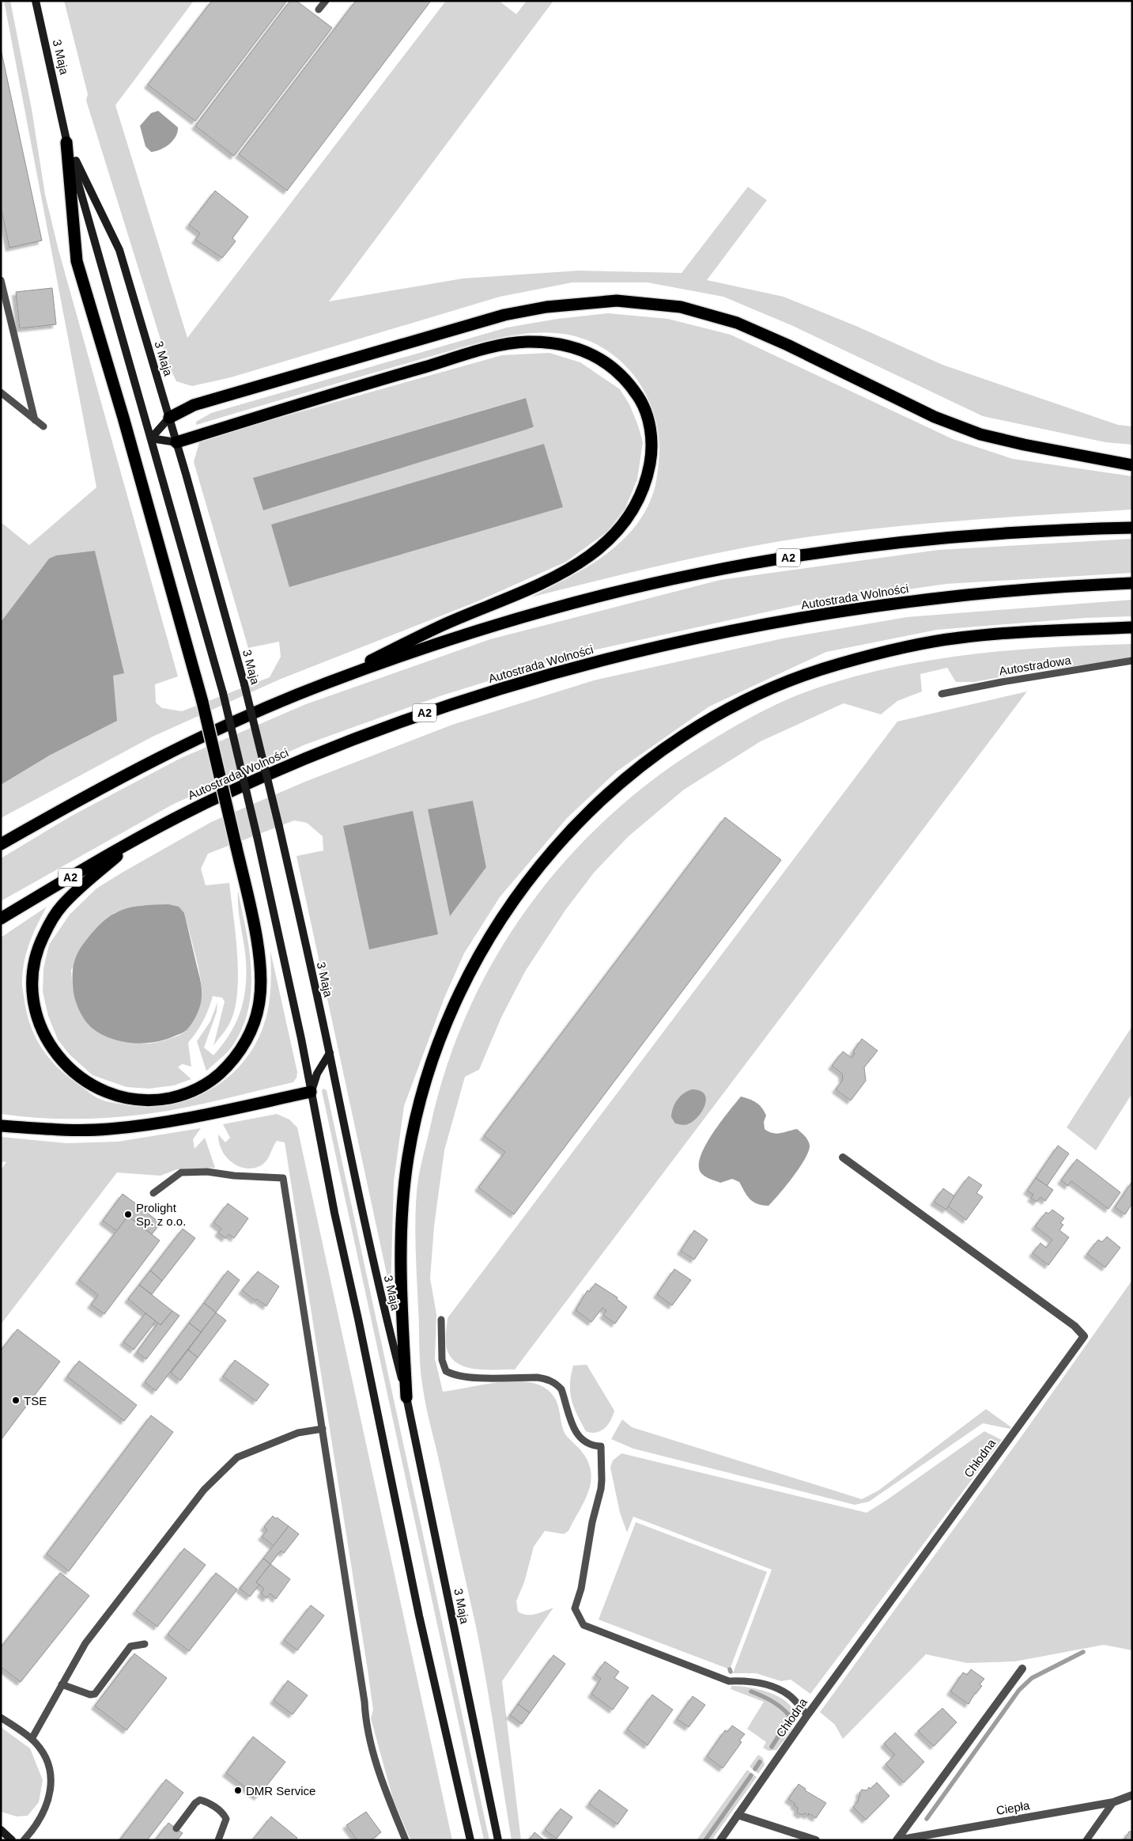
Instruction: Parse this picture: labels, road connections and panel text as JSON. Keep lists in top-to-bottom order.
{
  "streets": {
    "highway": ["A2", "Autostrada Wolności"],
    "main road": ["3 Maja"],
    "street": ["Chłodna", "Ciepła"],
    "lane": ["Autostradowa"]
  },
  "places": ["Prolight Sp. z o.o.", "TSE", "DMR Service"]
}
